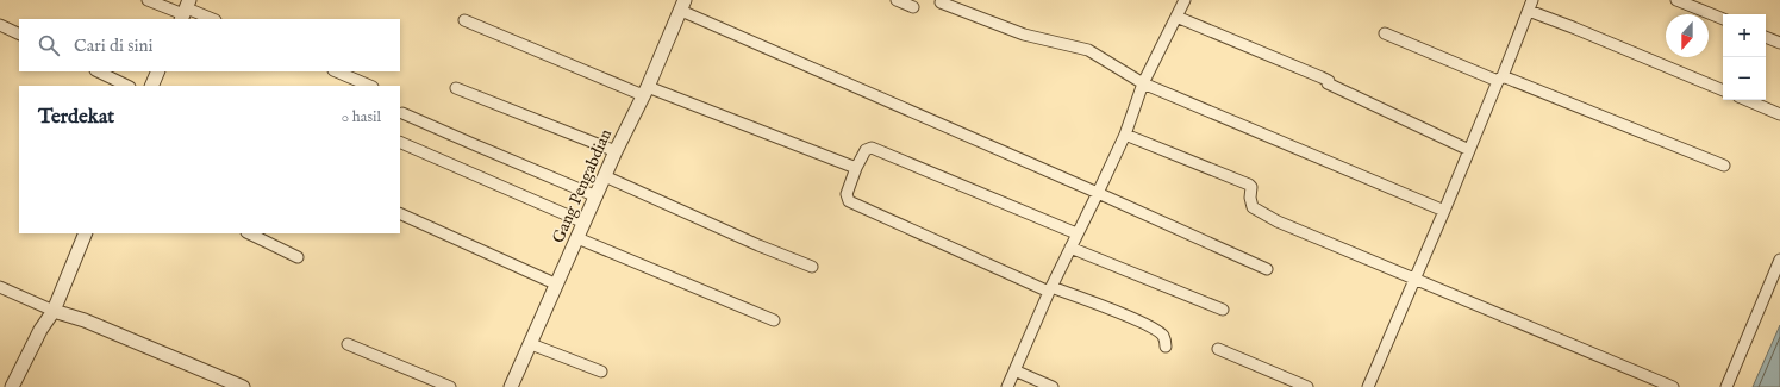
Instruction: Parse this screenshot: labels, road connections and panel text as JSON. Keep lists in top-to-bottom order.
{
  "streets": {
    "street": ["Gang Pengabdian"]
  },
  "north": "bottom",
  "page": {
    "map_buttons": ["+", "−"],
    "search": "Cari di sini",
    "heading": ["Terdekat", "0 hasil"]
  }
}
